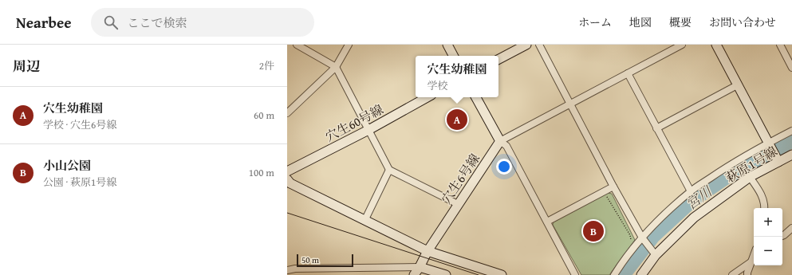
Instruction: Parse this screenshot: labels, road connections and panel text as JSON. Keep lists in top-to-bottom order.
{
  "streets": {
    "street": ["穴生60号線", "萩原1号線", "穴生6号線"]
  },
  "water": ["宮川"],
  "scale_bar": "50 m",
  "page": {
    "header": "Nearbee",
    "search": "ここで検索",
    "nav": [
      "ホーム",
      "地図",
      "概要",
      "お問い合わせ"
    ],
    "heading": ["周辺", "2件"],
    "popup": ["穴生幼稚園", "学校"],
    "list": [
      {
        "mark": "A",
        "name": "穴生幼稚園",
        "note": "学校 · 穴生6号線",
        "value": "60 m"
      },
      {
        "mark": "B",
        "name": "小山公園",
        "note": "公園 · 萩原1号線",
        "value": "100 m"
      }
    ],
    "pins": ["A", "B"],
    "map_buttons": ["+", "−"],
    "scale": "50 m"
  }
}
